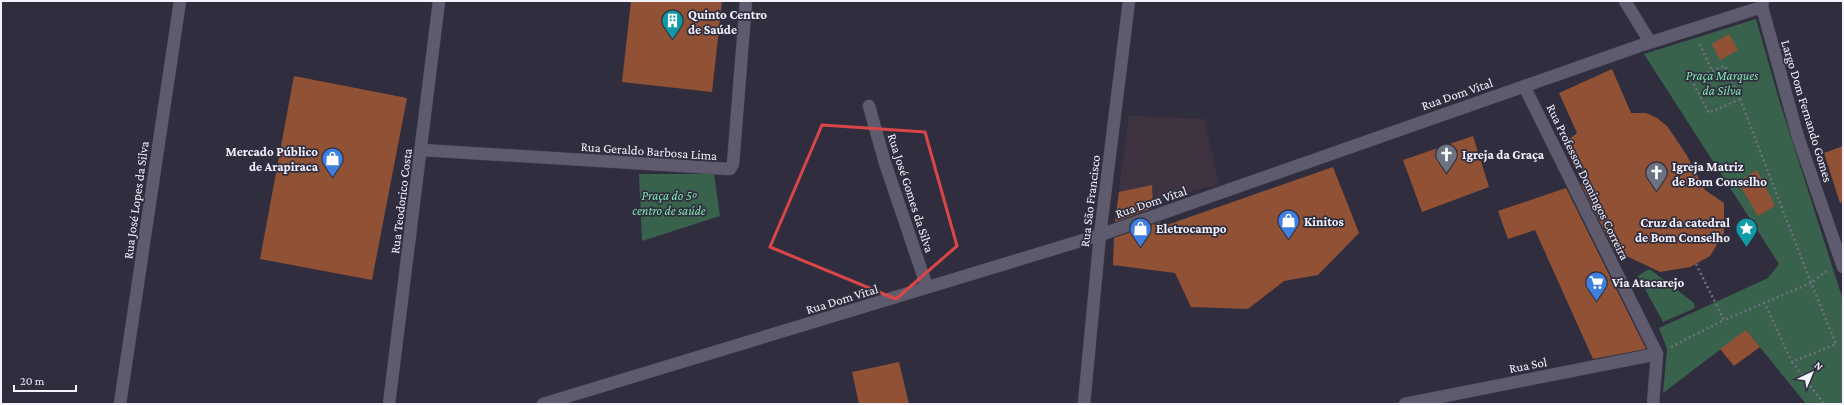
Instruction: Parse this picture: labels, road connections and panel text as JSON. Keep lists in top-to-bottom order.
{
  "streets": {
    "street": [
      "Rua Dom Vital",
      "Largo Dom Fernando Gomes",
      "Rua Geraldo Barbosa Lima",
      "Rua Professor Domingos Correira",
      "Rua José Gomes da Silva",
      "Rua José Lopes da Silva",
      "Rua Teodorico Costa",
      "Rua São Francisco",
      "Rua Sol"
    ]
  },
  "crossings": [
    ["Rua Dom Vital", "Largo Dom Fernando Gomes"],
    ["Rua Dom Vital", "Rua Professor Domingos Correira"],
    ["Rua Dom Vital", "Rua José Gomes da Silva"],
    ["Rua Dom Vital", "Rua São Francisco"],
    ["Rua Geraldo Barbosa Lima", "Rua Teodorico Costa"],
    ["Rua Professor Domingos Correira", "Rua Sol"]
  ],
  "parks": ["Praça Marques da Silva", "Praça do 5º centro de saúde"],
  "places": {
    "building": ["Quinto Centro de Saúde"],
    "church": ["Igreja da Graça", "Igreja Matriz de Bom Conselho"],
    "shop": ["Mercado Público de Arapiraca", "Kinitos", "Eletrocampo"],
    "place": ["Cruz da catedral de Bom Conselho"],
    "supermarket": ["Via Atacarejo"]
  },
  "scale_bar": "20 m",
  "north": "top right"
}
